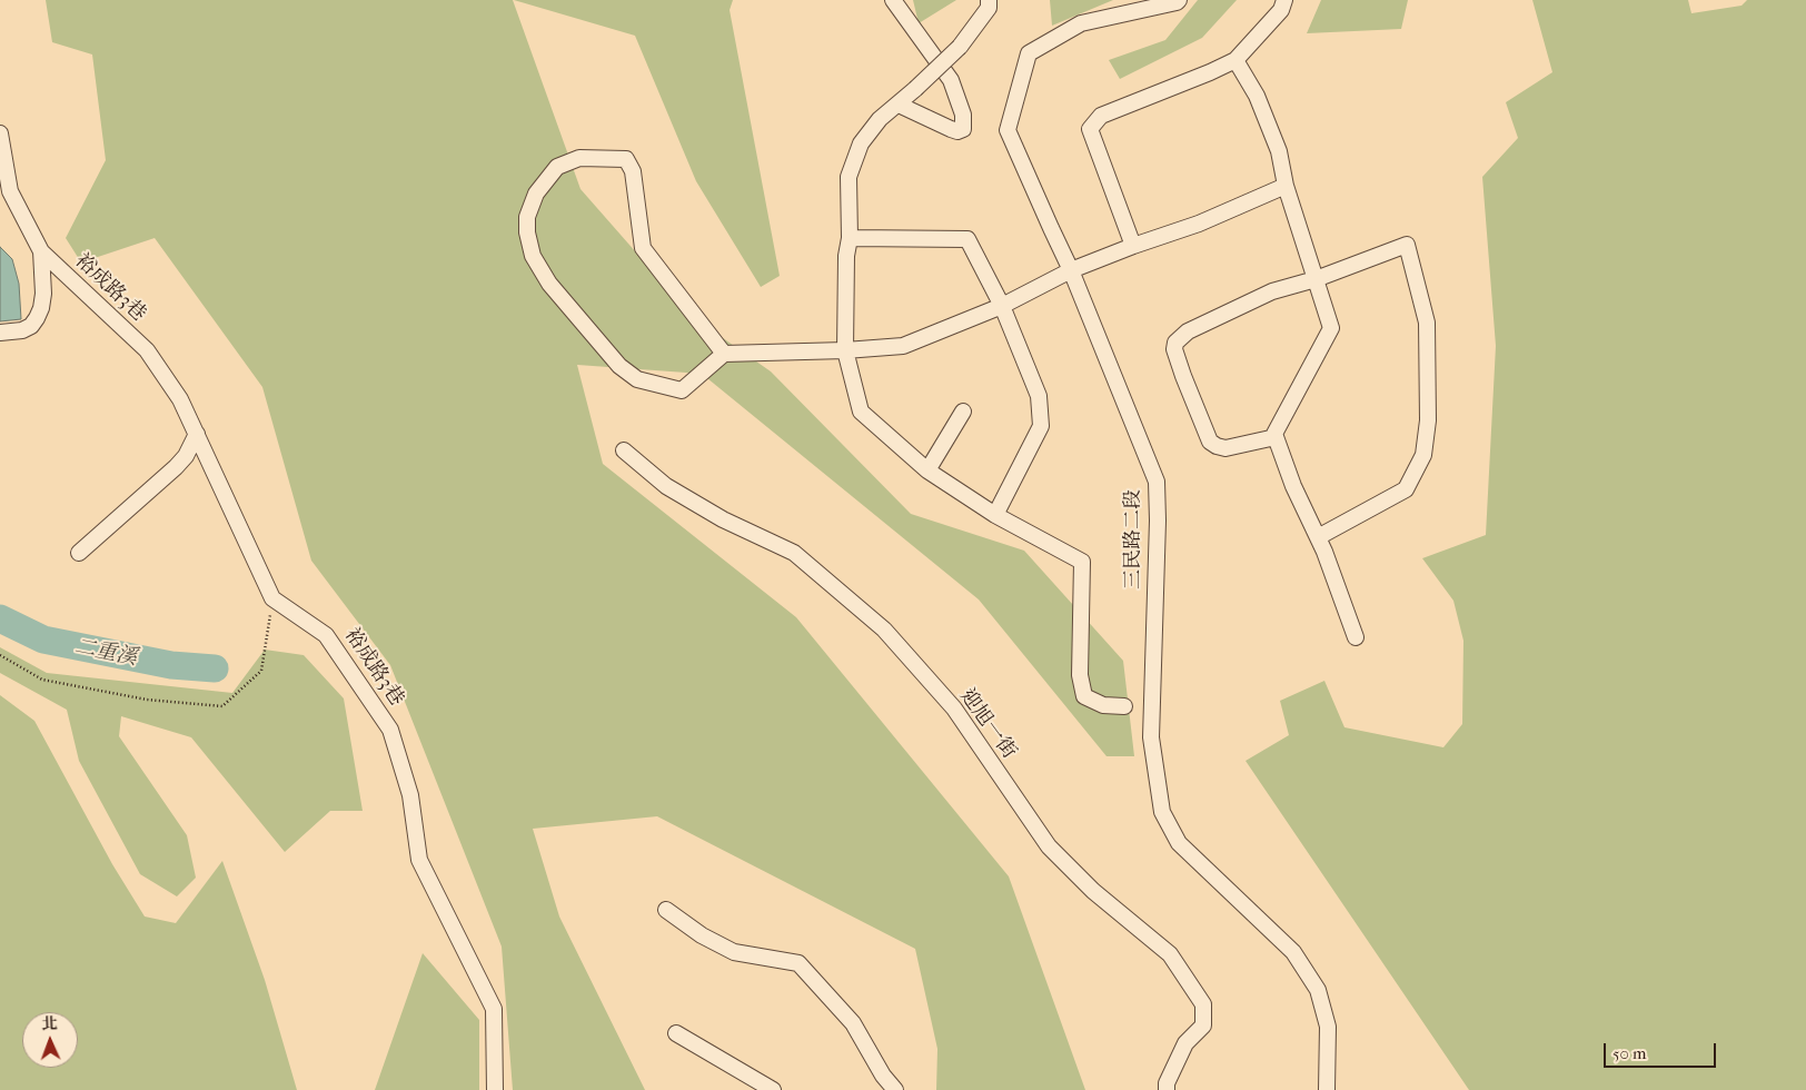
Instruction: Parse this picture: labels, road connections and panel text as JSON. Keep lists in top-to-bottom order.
{
  "streets": {
    "street": ["裕成路3巷", "三民路二段", "迎旭一街"]
  },
  "water": ["二重溪"],
  "scale_bar": "50 m",
  "north": "top"
}
